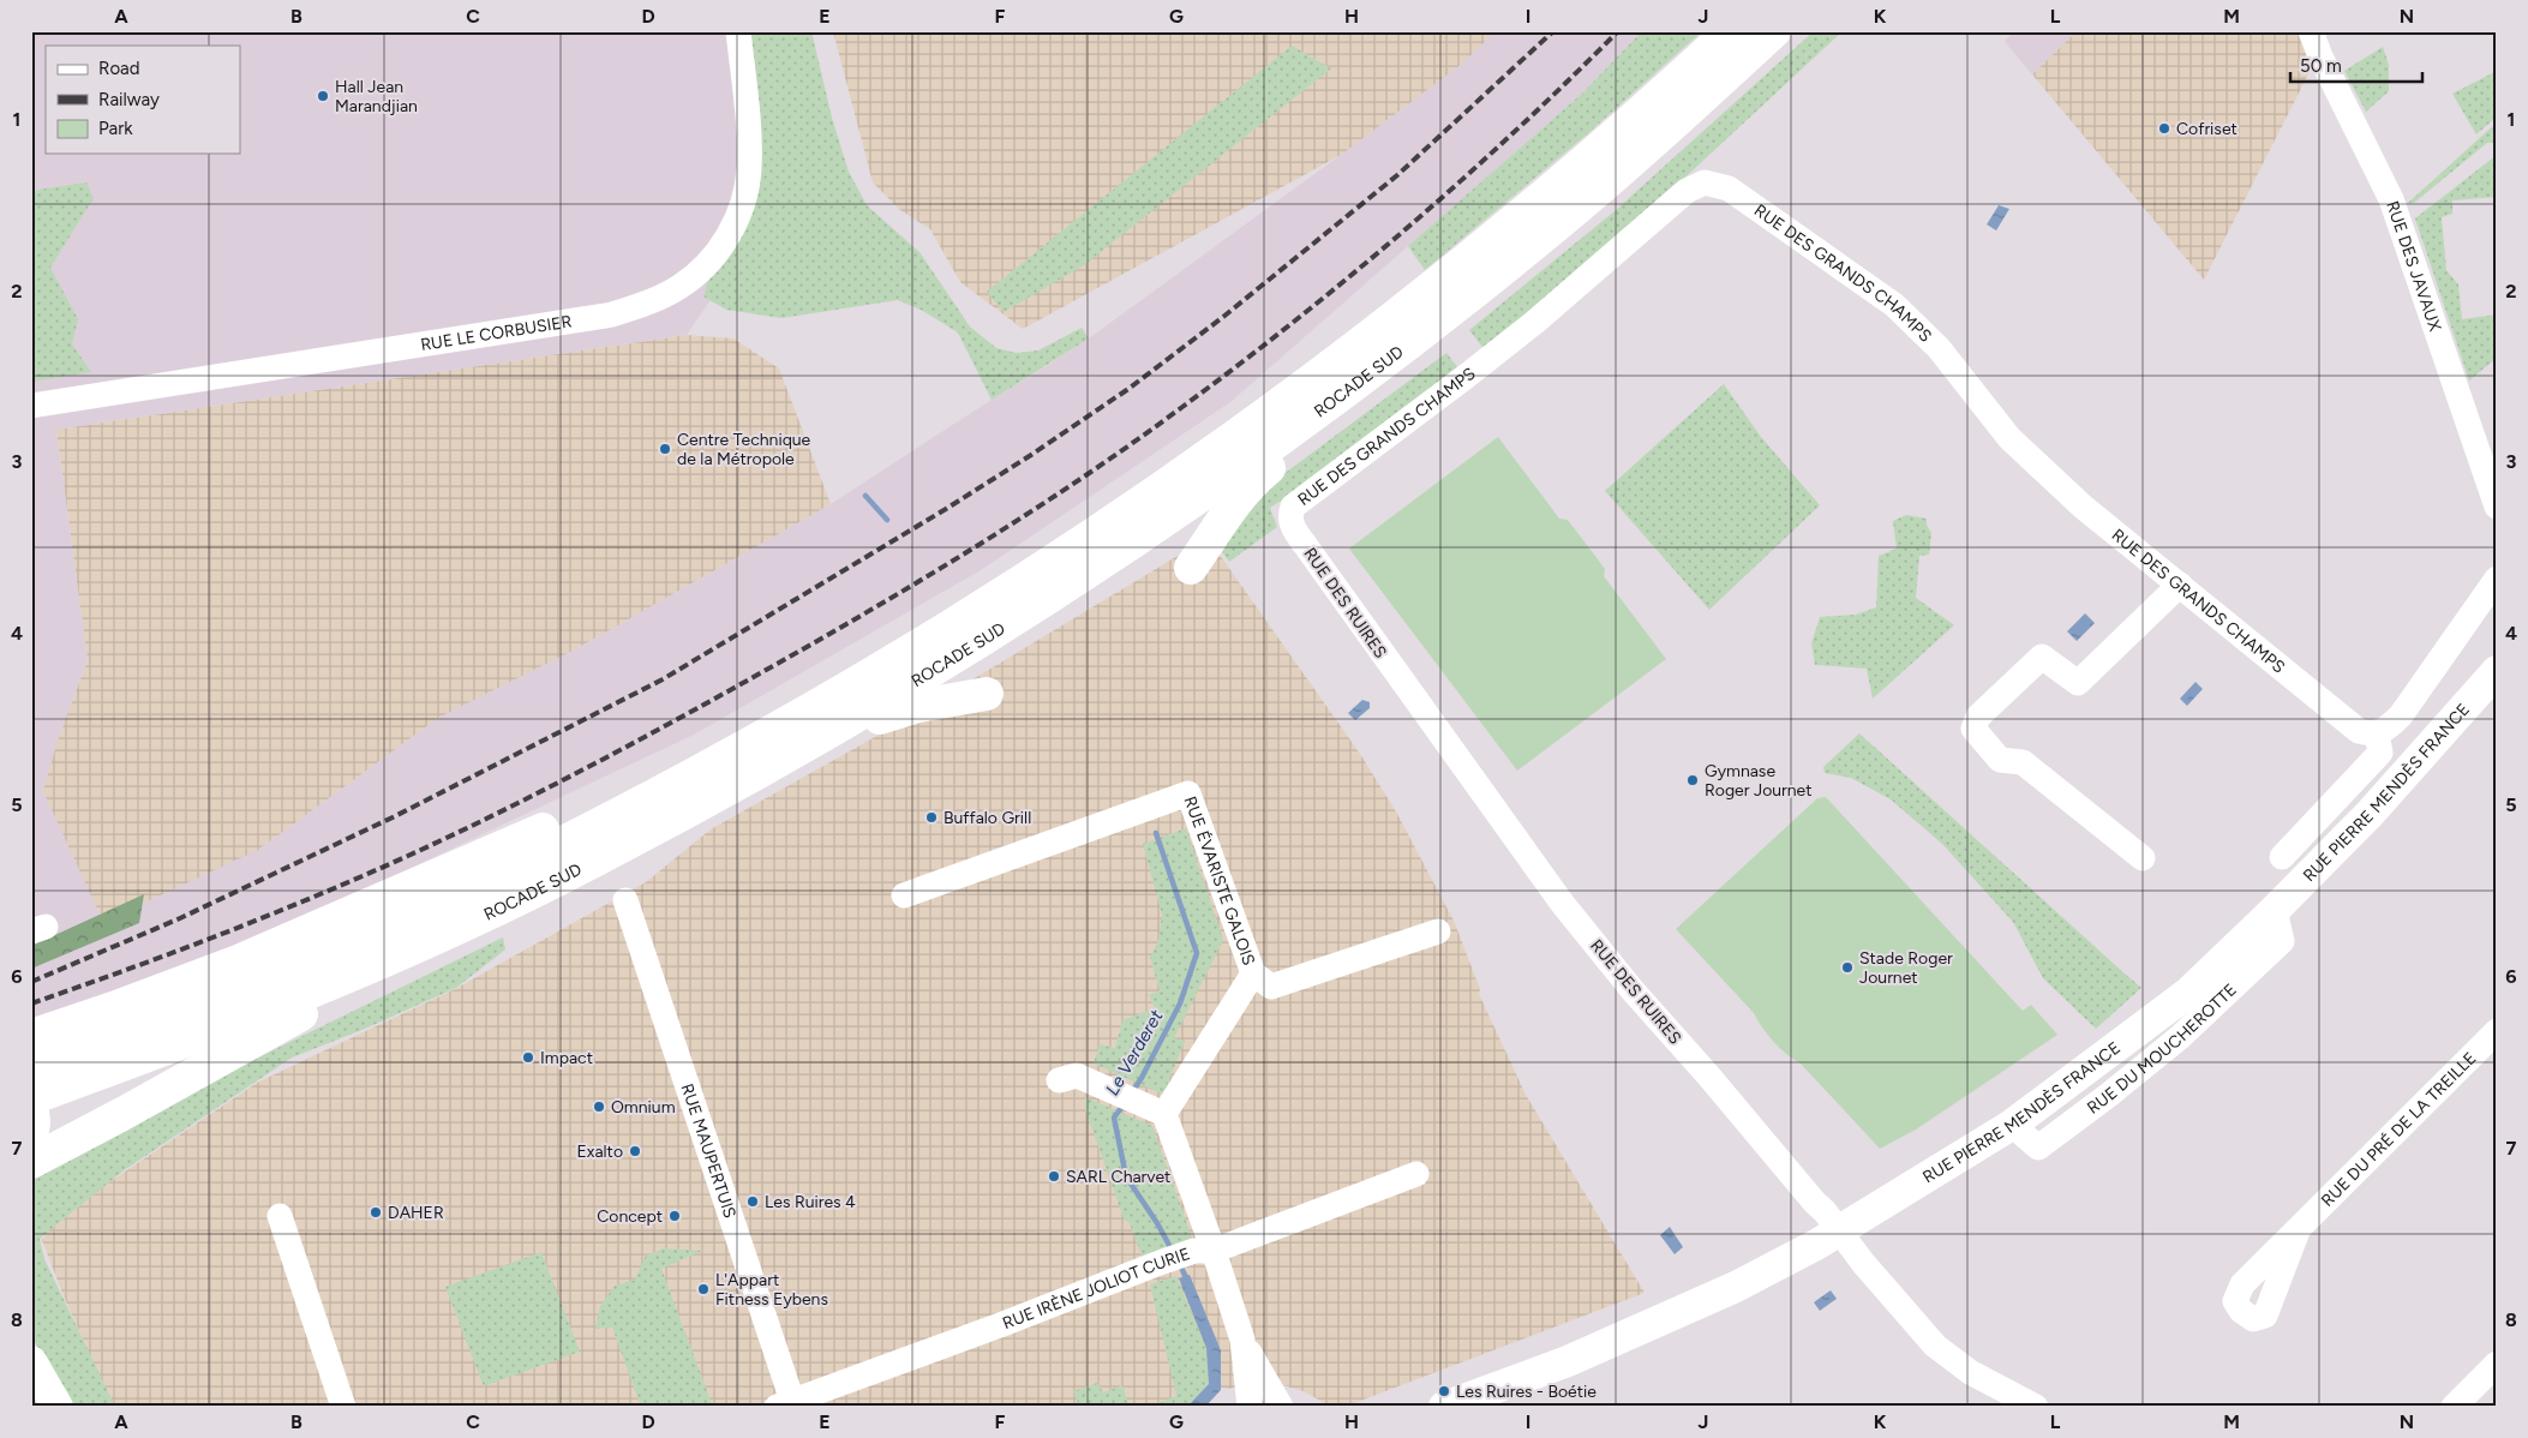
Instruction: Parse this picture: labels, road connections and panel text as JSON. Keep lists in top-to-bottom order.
{
  "streets": {
    "highway": ["ROCADE SUD"],
    "main road": ["RUE PIERRE MENDÈS FRANCE"],
    "street": [
      "RUE DES JAVAUX",
      "RUE DES GRANDS CHAMPS",
      "RUE LE CORBUSIER",
      "RUE DES RUIRES",
      "RUE ÉVARISTE GALOIS",
      "RUE DU PRÉ DE LA TREILLE",
      "RUE MAUPERTUIS",
      "RUE IRÈNE JOLIOT CURIE"
    ]
  },
  "crossings": [
    ["RUE DES GRANDS CHAMPS", "RUE DES RUIRES"],
    ["RUE DES RUIRES", "RUE PIERRE MENDÈS FRANCE"],
    ["RUE MAUPERTUIS", "RUE IRÈNE JOLIOT CURIE"]
  ],
  "water": ["Le Verderet"],
  "places": [
    "Hall Jean Marandjian",
    "Cofriset",
    "Centre Technique de la Métropole",
    "Gymnase Roger Journet",
    "Buffalo Grill",
    "Stade Roger Journet",
    "Impact",
    "Omnium",
    "Exalto",
    "SARL Charvet",
    "Les Ruires 4",
    "DAHER",
    "Concept",
    "L'Appart Fitness Eybens",
    "Les Ruires - Boétie"
  ],
  "legend": ["Road", "Railway", "Park"],
  "scale_bar": "50 m",
  "grid": {
    "columns": [
      "A",
      "B",
      "C",
      "D",
      "E",
      "F",
      "G",
      "H",
      "I",
      "J",
      "K",
      "L",
      "M",
      "N"
    ],
    "rows": [
      "1",
      "2",
      "3",
      "4",
      "5",
      "6",
      "7",
      "8"
    ]
  }
}
